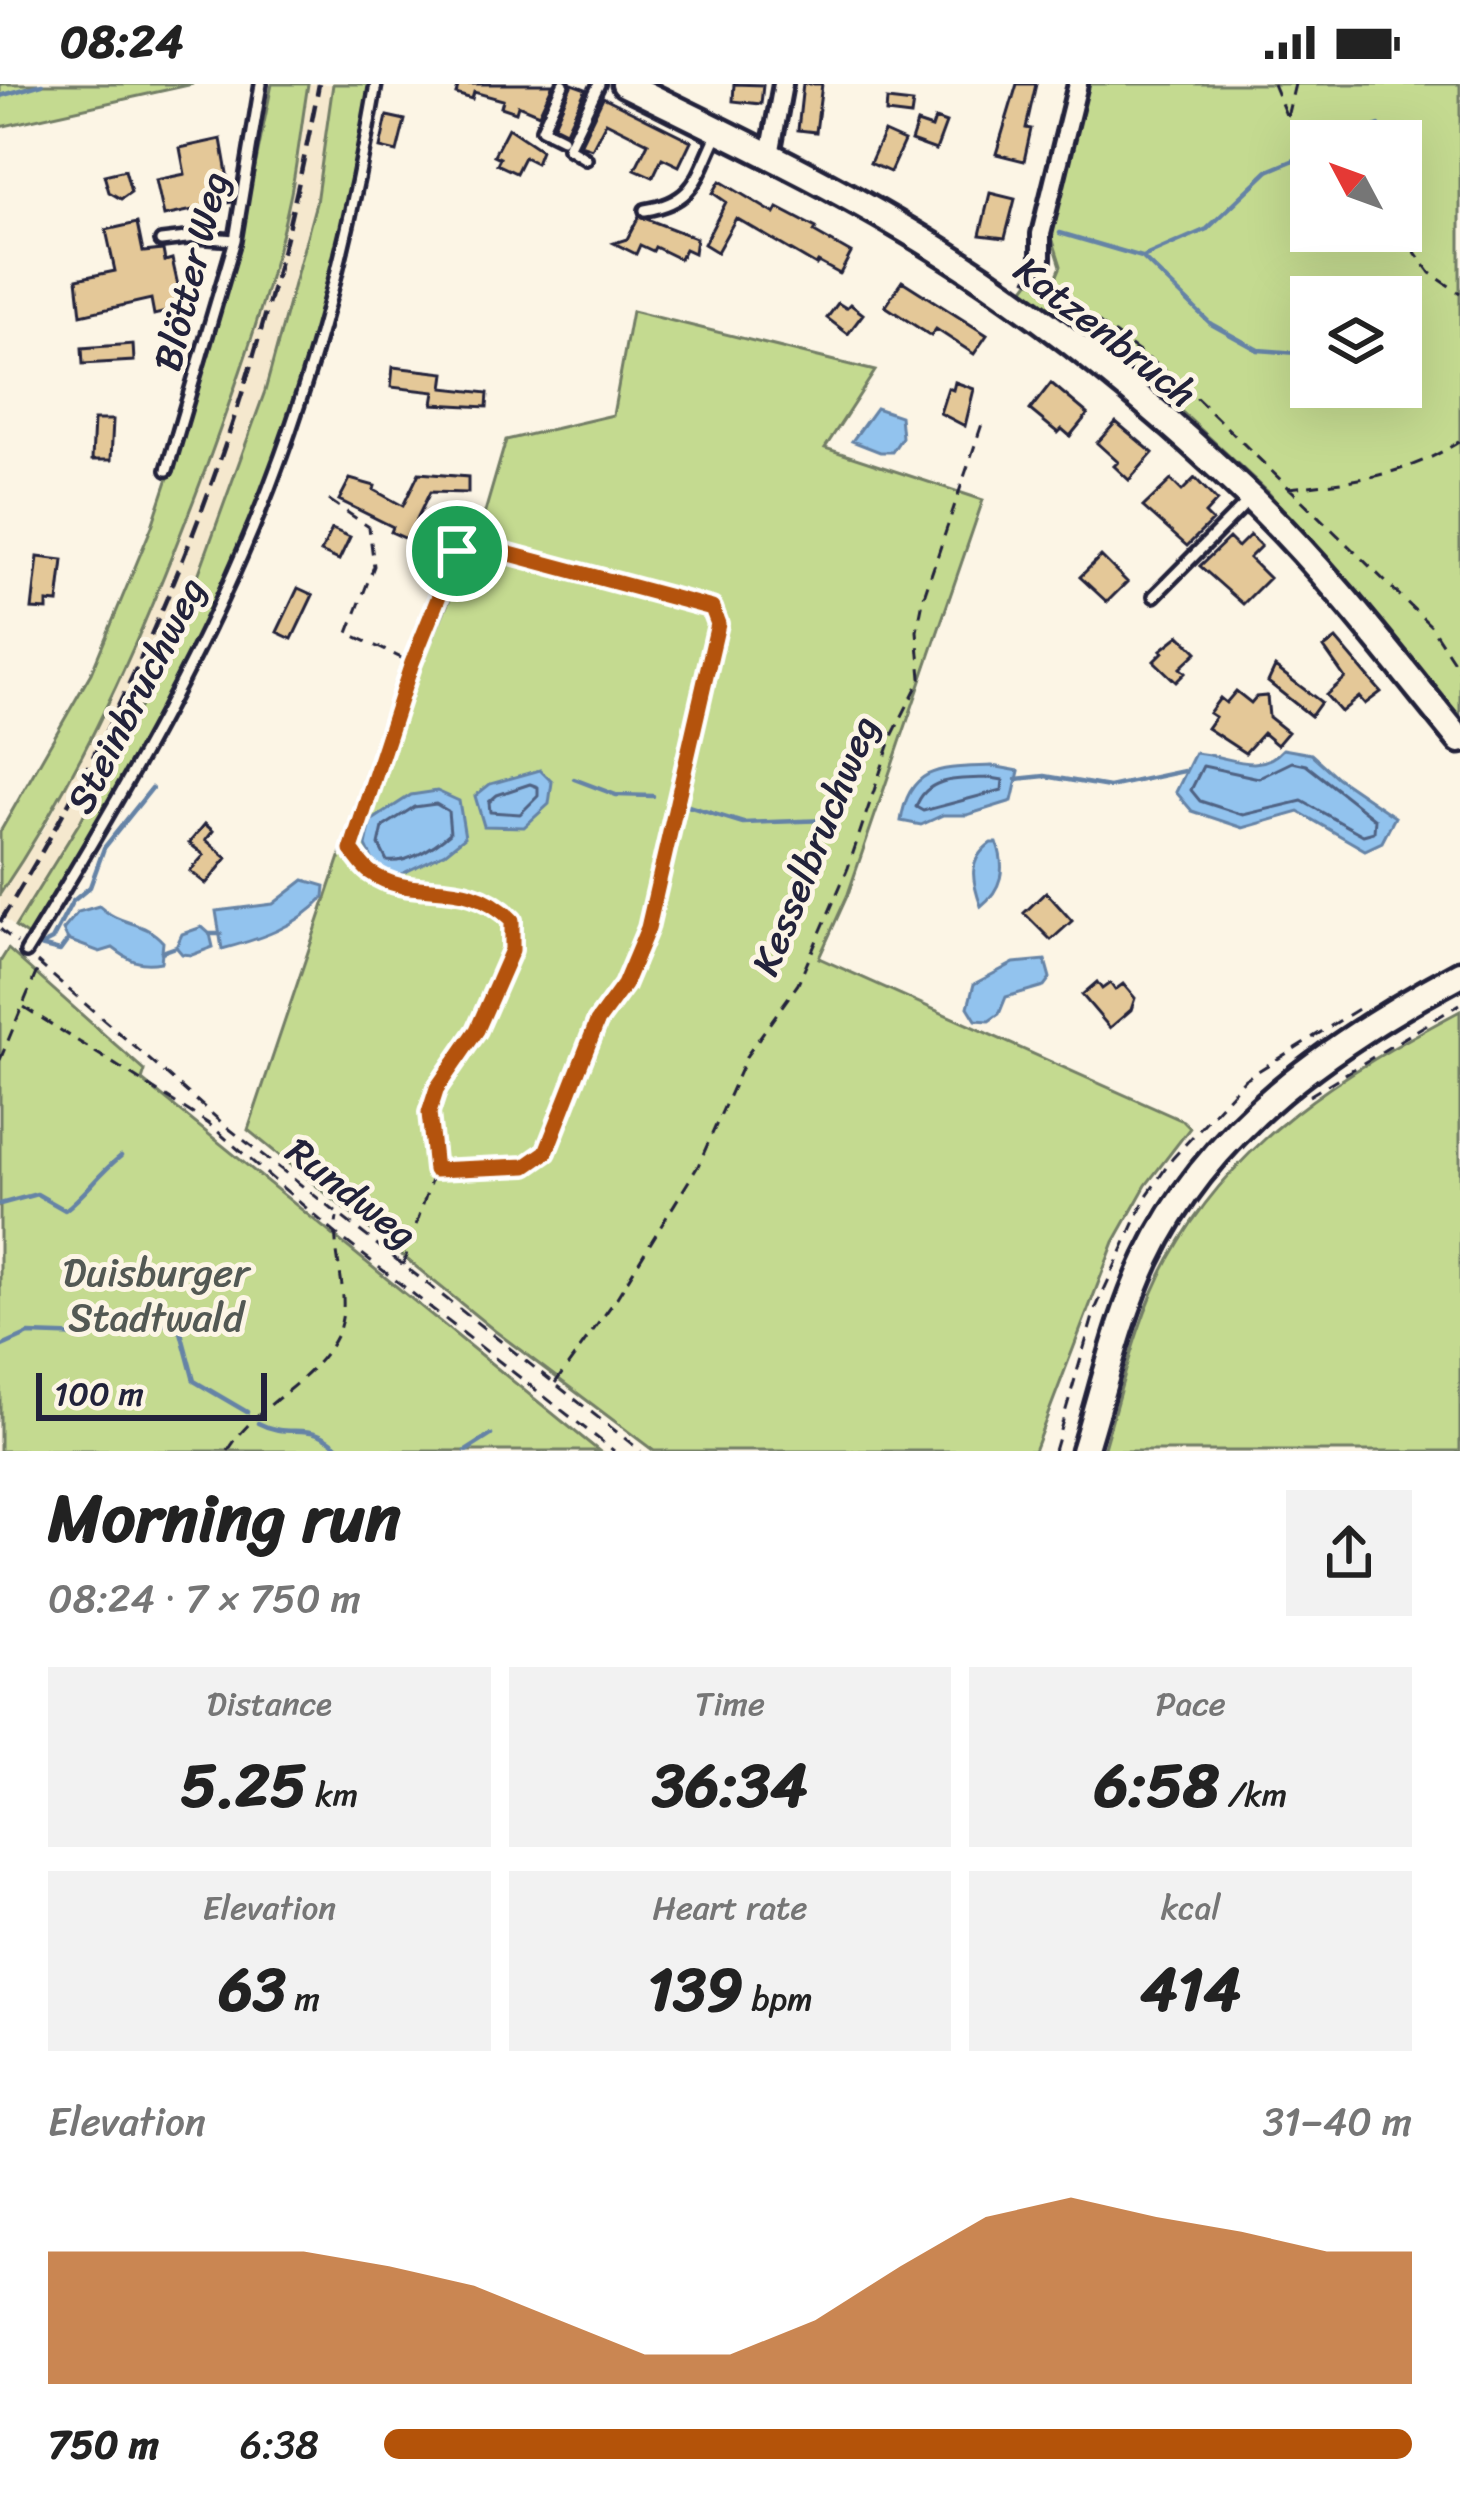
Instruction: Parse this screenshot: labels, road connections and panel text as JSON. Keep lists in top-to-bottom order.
{
  "streets": {
    "street": ["Katzenbruch"],
    "lane": ["Blötter Weg", "Steinbruchweg"],
    "path": ["Kesselbruchweg", "Rundweg"]
  },
  "crossings": [
    ["Kesselbruchweg", "Rundweg"]
  ],
  "parks": ["Duisburger Stadtwald"],
  "scale_bar": "100 m",
  "north": "top left",
  "page": {
    "status": "08:24",
    "scale": "100 m",
    "heading": ["Morning run", "08:24 · 7 × 750 m"],
    "stats": [
      ["Distance", "5.25 km"],
      ["Time", "36:34"],
      ["Pace", "6:58 /km"],
      ["Elevation", "63 m"],
      ["Heart rate", "139 bpm"],
      ["kcal", "414"]
    ],
    "chart": ["Elevation", "31–40 m"],
    "list": [
      {
        "name": "750 m",
        "note": "6:38"
      }
    ]
  }
}
